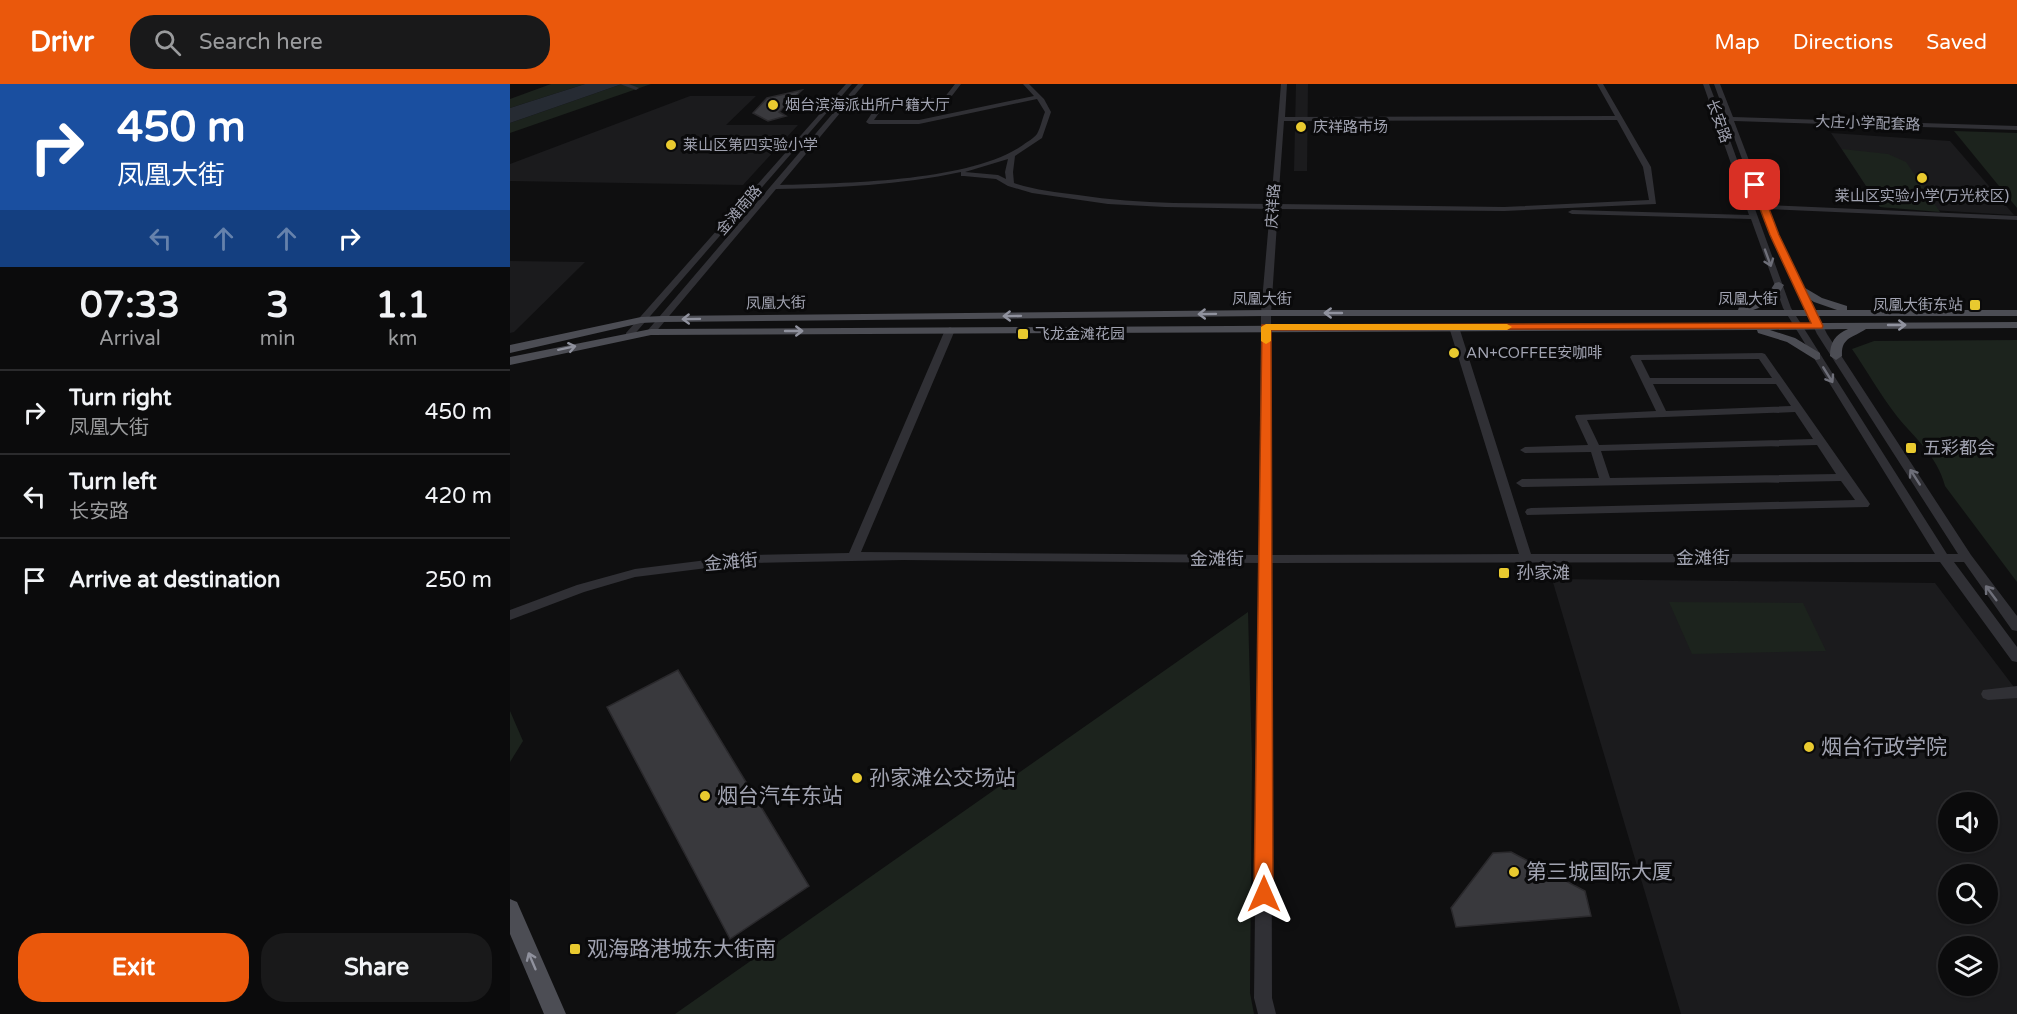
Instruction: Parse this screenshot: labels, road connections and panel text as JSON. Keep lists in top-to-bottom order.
{
  "streets": {
    "main road": ["凤凰大街"],
    "street": [
      "长安路",
      "大庄小学配套路",
      "庆祥路",
      "金滩南路",
      "金滩街"
    ]
  },
  "crossings": [
    ["长安路", "大庄小学配套路"],
    ["长安路", "凤凰大街"],
    ["长安路", "金滩街"],
    ["庆祥路", "凤凰大街"],
    ["庆祥路", "金滩街"],
    ["金滩南路", "凤凰大街"]
  ],
  "places": {
    "other": [
      "烟台滨海派出所户籍大厅",
      "庆祥路市场",
      "莱山区第四实验小学",
      "莱山区实验小学(万光校区)",
      "AN+COFFEE安咖啡",
      "烟台行政学院",
      "孙家滩公交场站",
      "烟台汽车东站",
      "第三城国际大厦"
    ],
    "transit": [
      "凤凰大街东站",
      "飞龙金滩花园",
      "五彩都会",
      "孙家滩",
      "观海路港城东大街南"
    ]
  },
  "page": {
    "header": "Drivr",
    "search": "Search here",
    "nav": ["Map", "Directions", "Saved"],
    "turn": ["450 m", "凤凰大街"],
    "eta": [
      "07:33",
      "Arrival",
      "3",
      "min",
      "1.1",
      "km"
    ],
    "list": [
      {
        "name": "Turn right",
        "note": "凤凰大街",
        "value": "450 m"
      },
      {
        "name": "Turn left",
        "note": "长安路",
        "value": "420 m"
      },
      {
        "name": "Arrive at destination",
        "value": "250 m"
      }
    ],
    "buttons": ["Exit", "Share"]
  }
}
